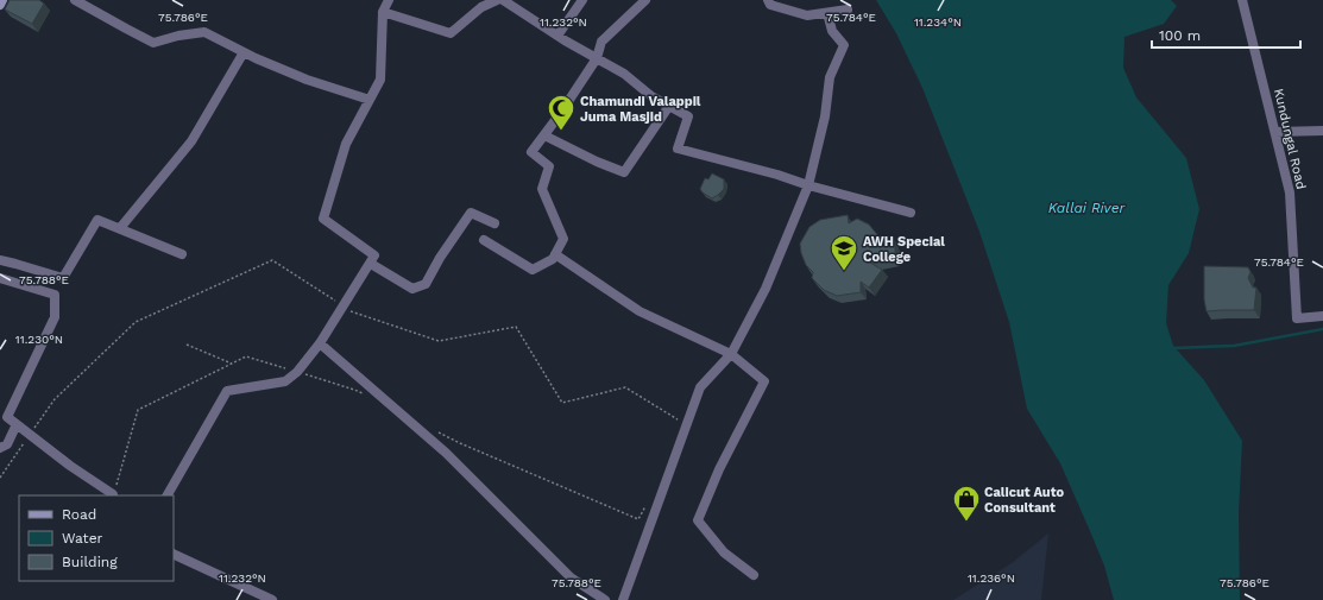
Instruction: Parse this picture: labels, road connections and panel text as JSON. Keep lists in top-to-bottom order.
{
  "streets": {
    "street": ["Kundungal Road"]
  },
  "water": ["Kallai River"],
  "places": {
    "mosque": ["Chamundi Valappil Juma Masjid"],
    "school or university": ["AWH Special College"],
    "shop": ["Calicut Auto Consultant"]
  },
  "legend": ["Road", "Water", "Building"],
  "scale_bar": "100 m",
  "coordinates": [
    "75.786°E",
    "75.784°E",
    "11.232°N",
    "11.234°N",
    "75.788°E",
    "11.230°N",
    "11.236°N"
  ]
}
